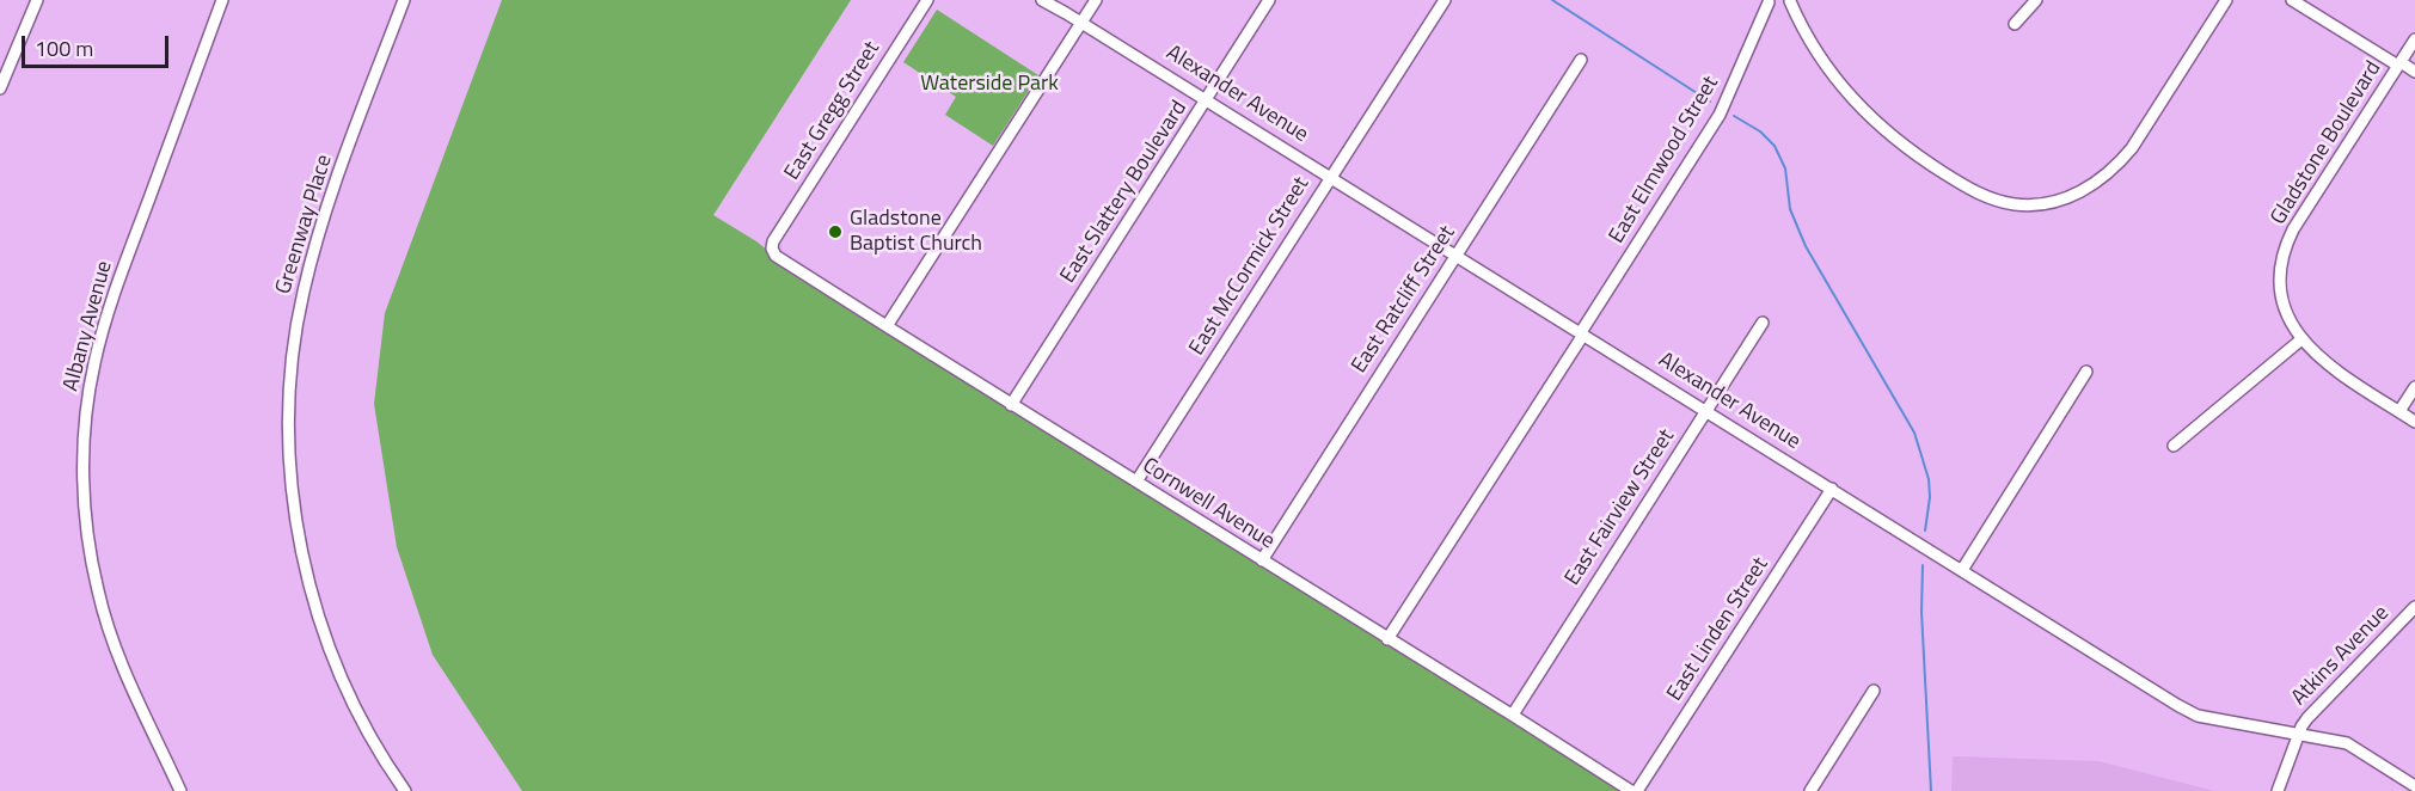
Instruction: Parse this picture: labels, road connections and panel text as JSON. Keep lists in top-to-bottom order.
{
  "streets": {
    "street": [
      "Alexander Avenue",
      "East Gregg Street",
      "Gladstone Boulevard",
      "East Elmwood Street",
      "East Slattery Boulevard",
      "Greenway Place",
      "East McCormick Street",
      "East Ratcliff Street",
      "Albany Avenue",
      "Cornwell Avenue",
      "East Fairview Street",
      "East Linden Street",
      "Atkins Avenue"
    ]
  },
  "crossings": [
    ["Alexander Avenue", "East Elmwood Street"],
    ["Alexander Avenue", "East Slattery Boulevard"],
    ["Alexander Avenue", "East McCormick Street"],
    ["Alexander Avenue", "East Ratcliff Street"],
    ["Alexander Avenue", "East Fairview Street"],
    ["Alexander Avenue", "East Linden Street"],
    ["Alexander Avenue", "Atkins Avenue"],
    ["East Gregg Street", "Cornwell Avenue"],
    ["East Elmwood Street", "Cornwell Avenue"],
    ["East Slattery Boulevard", "Cornwell Avenue"],
    ["East McCormick Street", "Cornwell Avenue"],
    ["East Ratcliff Street", "Cornwell Avenue"],
    ["Cornwell Avenue", "East Fairview Street"]
  ],
  "parks": ["Waterside Park"],
  "places": ["Gladstone Baptist Church"],
  "scale_bar": "100 m"
}
